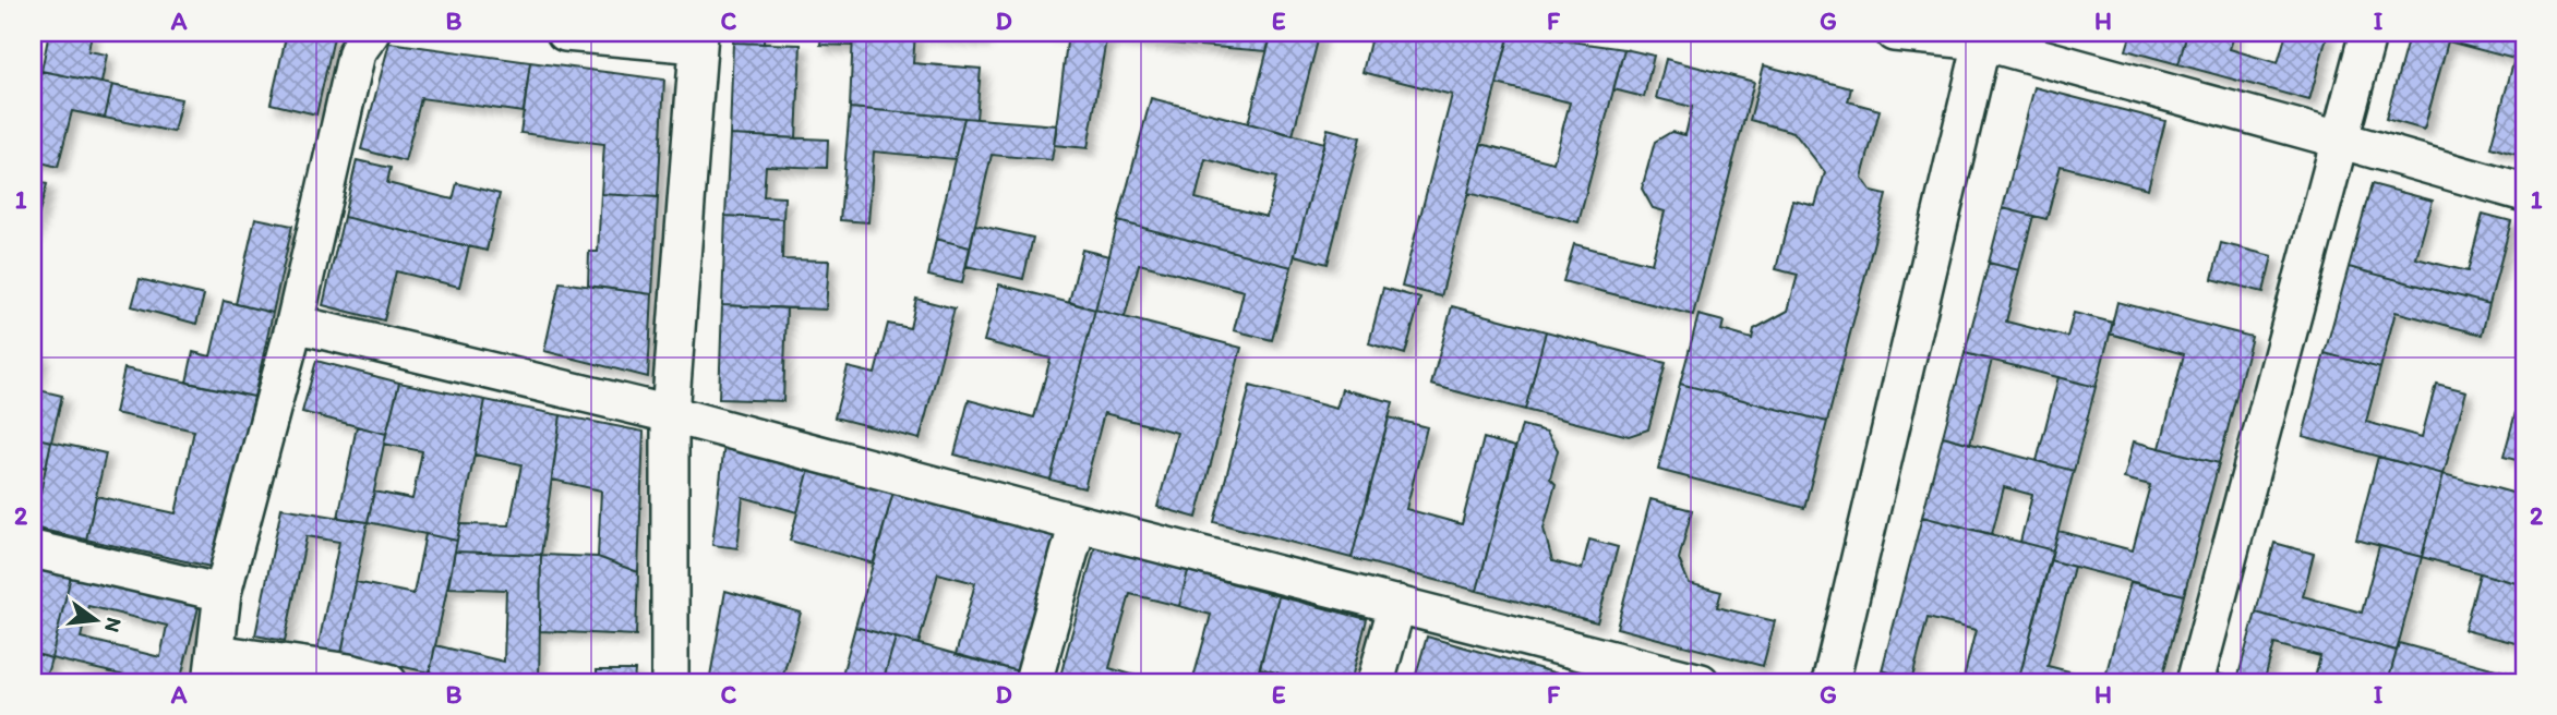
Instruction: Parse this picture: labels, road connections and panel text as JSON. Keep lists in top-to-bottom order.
{
  "north": "right",
  "grid": {
    "columns": [
      "A",
      "B",
      "C",
      "D",
      "E",
      "F",
      "G",
      "H",
      "I"
    ],
    "rows": ["1", "2"]
  }
}
